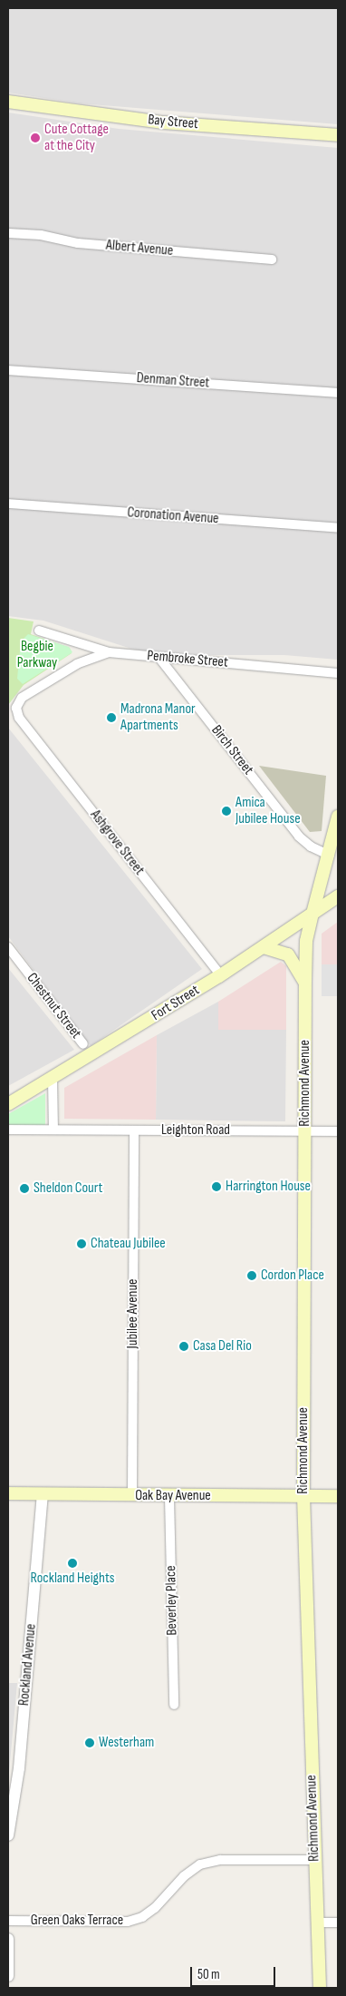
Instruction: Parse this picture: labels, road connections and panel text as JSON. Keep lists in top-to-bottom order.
{
  "streets": {
    "main road": [
      "Bay Street",
      "Fort Street",
      "Richmond Avenue",
      "Oak Bay Avenue"
    ],
    "street": [
      "Albert Avenue",
      "Denman Street",
      "Coronation Avenue",
      "Pembroke Street",
      "Birch Street",
      "Ashgrove Street",
      "Chestnut Street",
      "Leighton Road",
      "Jubilee Avenue",
      "Beverley Place",
      "Rockland Avenue",
      "Green Oaks Terrace"
    ]
  },
  "crossings": [
    ["Pembroke Street", "Birch Street"],
    ["Pembroke Street", "Ashgrove Street"],
    ["Birch Street", "Richmond Avenue"],
    ["Ashgrove Street", "Fort Street"],
    ["Fort Street", "Richmond Avenue"],
    ["Richmond Avenue", "Leighton Road"],
    ["Richmond Avenue", "Oak Bay Avenue"],
    ["Richmond Avenue", "Green Oaks Terrace"],
    ["Leighton Road", "Jubilee Avenue"],
    ["Jubilee Avenue", "Oak Bay Avenue"],
    ["Oak Bay Avenue", "Beverley Place"],
    ["Oak Bay Avenue", "Rockland Avenue"]
  ],
  "parks": ["Begbie Parkway"],
  "places": [
    "Cute Cottage at the City",
    "Madrona Manor Apartments",
    "Amica Jubilee House",
    "Harrington House",
    "Sheldon Court",
    "Chateau Jubilee",
    "Cordon Place",
    "Casa Del Rio",
    "Rockland Heights",
    "Westerham"
  ],
  "scale_bar": "50 m"
}
